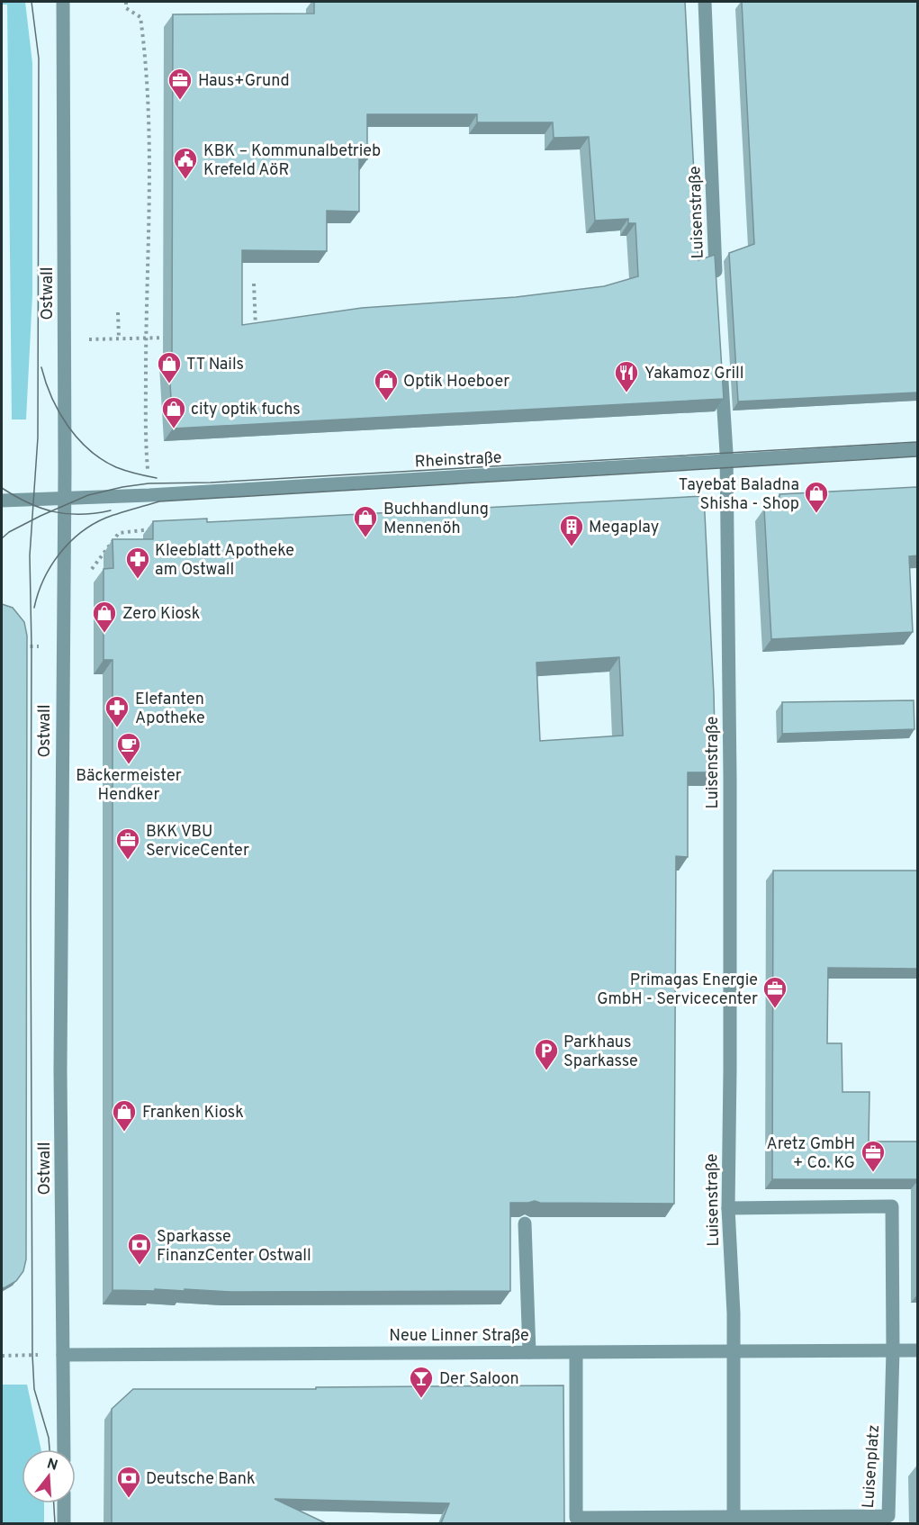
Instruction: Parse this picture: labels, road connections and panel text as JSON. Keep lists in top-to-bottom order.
{
  "streets": {
    "street": [
      "Luisenstraße",
      "Ostwall",
      "Rheinstraße",
      "Neue Linner Straße",
      "Luisenplatz"
    ]
  },
  "crossings": [
    ["Luisenstraße", "Rheinstraße"],
    ["Luisenstraße", "Neue Linner Straße"],
    ["Luisenstraße", "Luisenplatz"],
    ["Ostwall", "Rheinstraße"],
    ["Ostwall", "Neue Linner Straße"],
    ["Neue Linner Straße", "Luisenplatz"]
  ],
  "places": {
    "office": [
      "Haus+Grund",
      "BKK VBU ServiceCenter",
      "Primagas Energie GmbH - Servicecenter",
      "Aretz GmbH + Co. KG"
    ],
    "public building": ["KBK – Kommunalbetrieb Krefeld AöR"],
    "shop": [
      "TT Nails",
      "Optik Hoeboer",
      "city optik fuchs",
      "Tayebat Baladna Shisha - Shop",
      "Buchhandlung Mennenöh",
      "Zero Kiosk",
      "Franken Kiosk"
    ],
    "restaurant": ["Yakamoz Grill"],
    "building": ["Megaplay"],
    "pharmacy": ["Kleeblatt Apotheke am Ostwall", "Elefanten Apotheke"],
    "cafe": ["Bäckermeister Hendker"],
    "parking": ["Parkhaus Sparkasse"],
    "bank": ["Sparkasse FinanzCenter Ostwall", "Deutsche Bank"],
    "bar": ["Der Saloon"]
  },
  "north": "top"
}
